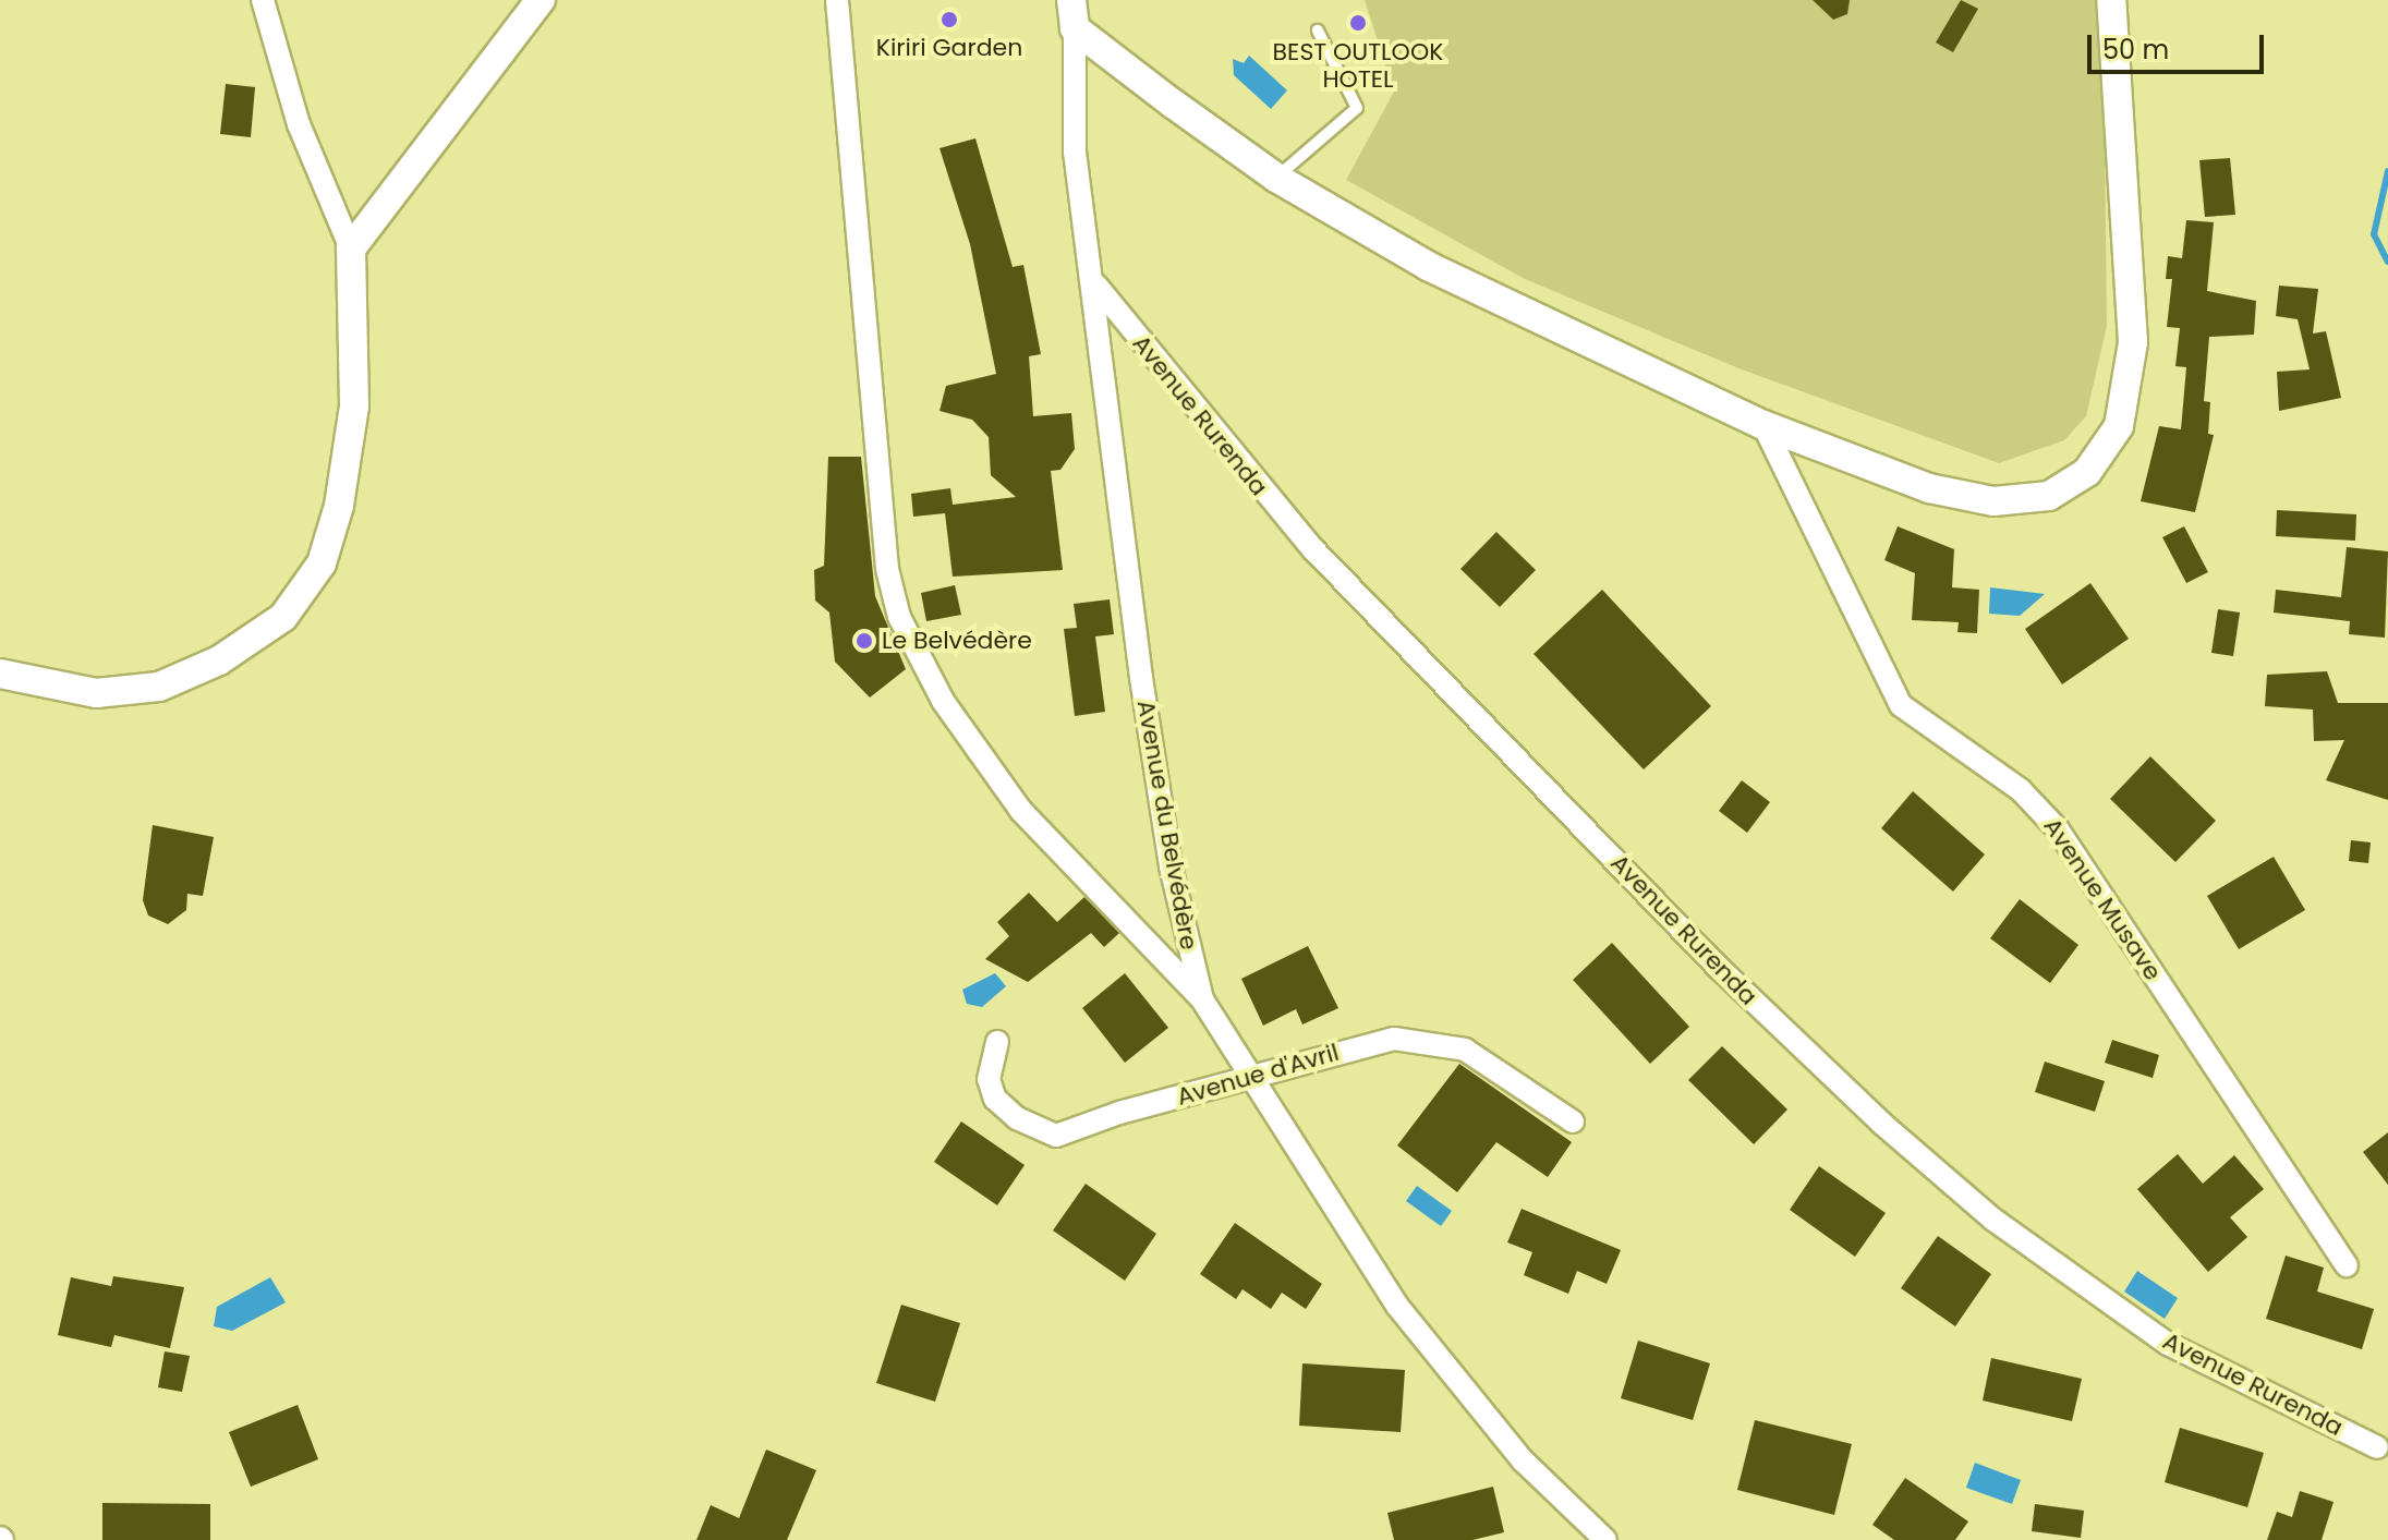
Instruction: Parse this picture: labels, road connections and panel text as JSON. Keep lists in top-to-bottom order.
{
  "streets": {
    "street": [
      "Avenue Rurenda",
      "Avenue du Belvédère",
      "Avenue Musave",
      "Avenue d'Avril"
    ]
  },
  "crossings": [
    ["Avenue Rurenda", "Avenue du Belvédère"],
    ["Avenue du Belvédère", "Avenue d'Avril"]
  ],
  "places": ["Kiriri Garden", "BEST OUTLOOK HOTEL", "Le Belvédère"],
  "scale_bar": "50 m"
}
